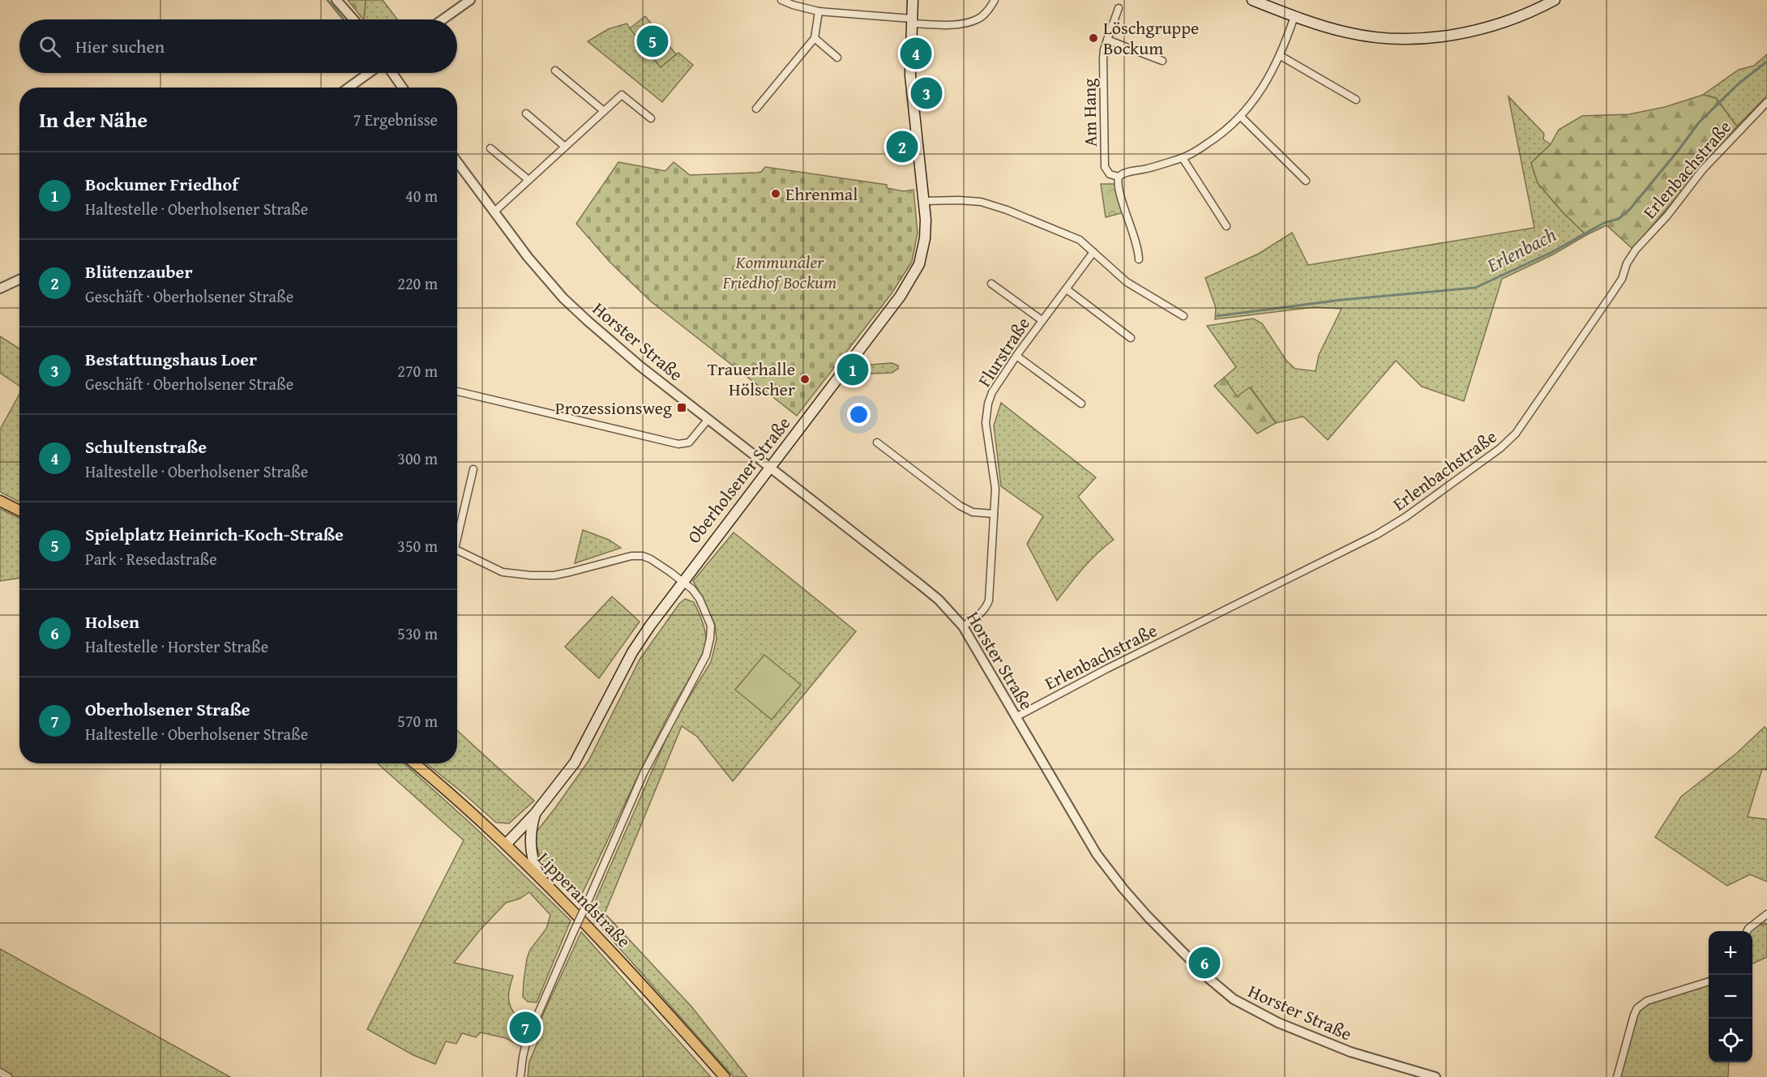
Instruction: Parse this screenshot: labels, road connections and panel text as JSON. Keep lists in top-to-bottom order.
{
  "streets": {
    "main road": ["Oberholsener Straße", "Lipperandstraße"],
    "street": [
      "Am Hang",
      "Erlenbachstraße",
      "Horster Straße",
      "Flurstraße"
    ]
  },
  "crossings": [
    ["Erlenbachstraße", "Horster Straße"],
    ["Horster Straße", "Flurstraße"],
    ["Horster Straße", "Oberholsener Straße"],
    ["Oberholsener Straße", "Lipperandstraße"]
  ],
  "water": ["Erlenbach"],
  "parks": ["Kommunaler Friedhof Bockum"],
  "places": {
    "other": ["Löschgruppe Bockum", "Ehrenmal", "Trauerhalle Hölscher"],
    "transit": ["Prozessionsweg"]
  },
  "page": {
    "search": "Hier suchen",
    "pins": [
      "5",
      "4",
      "3",
      "2",
      "1",
      "6",
      "7"
    ],
    "heading": ["In der Nähe", "7 Ergebnisse"],
    "list": [
      {
        "mark": "1",
        "name": "Bockumer Friedhof",
        "note": "Haltestelle · Oberholsener Straße",
        "value": "40 m"
      },
      {
        "mark": "2",
        "name": "Blütenzauber",
        "note": "Geschäft · Oberholsener Straße",
        "value": "220 m"
      },
      {
        "mark": "3",
        "name": "Bestattungshaus Loer",
        "note": "Geschäft · Oberholsener Straße",
        "value": "270 m"
      },
      {
        "mark": "4",
        "name": "Schultenstraße",
        "note": "Haltestelle · Oberholsener Straße",
        "value": "300 m"
      },
      {
        "mark": "5",
        "name": "Spielplatz Heinrich-Koch-Straße",
        "note": "Park · Resedastraße",
        "value": "350 m"
      },
      {
        "mark": "6",
        "name": "Holsen",
        "note": "Haltestelle · Horster Straße",
        "value": "530 m"
      },
      {
        "mark": "7",
        "name": "Oberholsener Straße",
        "note": "Haltestelle · Oberholsener Straße",
        "value": "570 m"
      }
    ],
    "map_buttons": ["+", "−"]
  }
}
